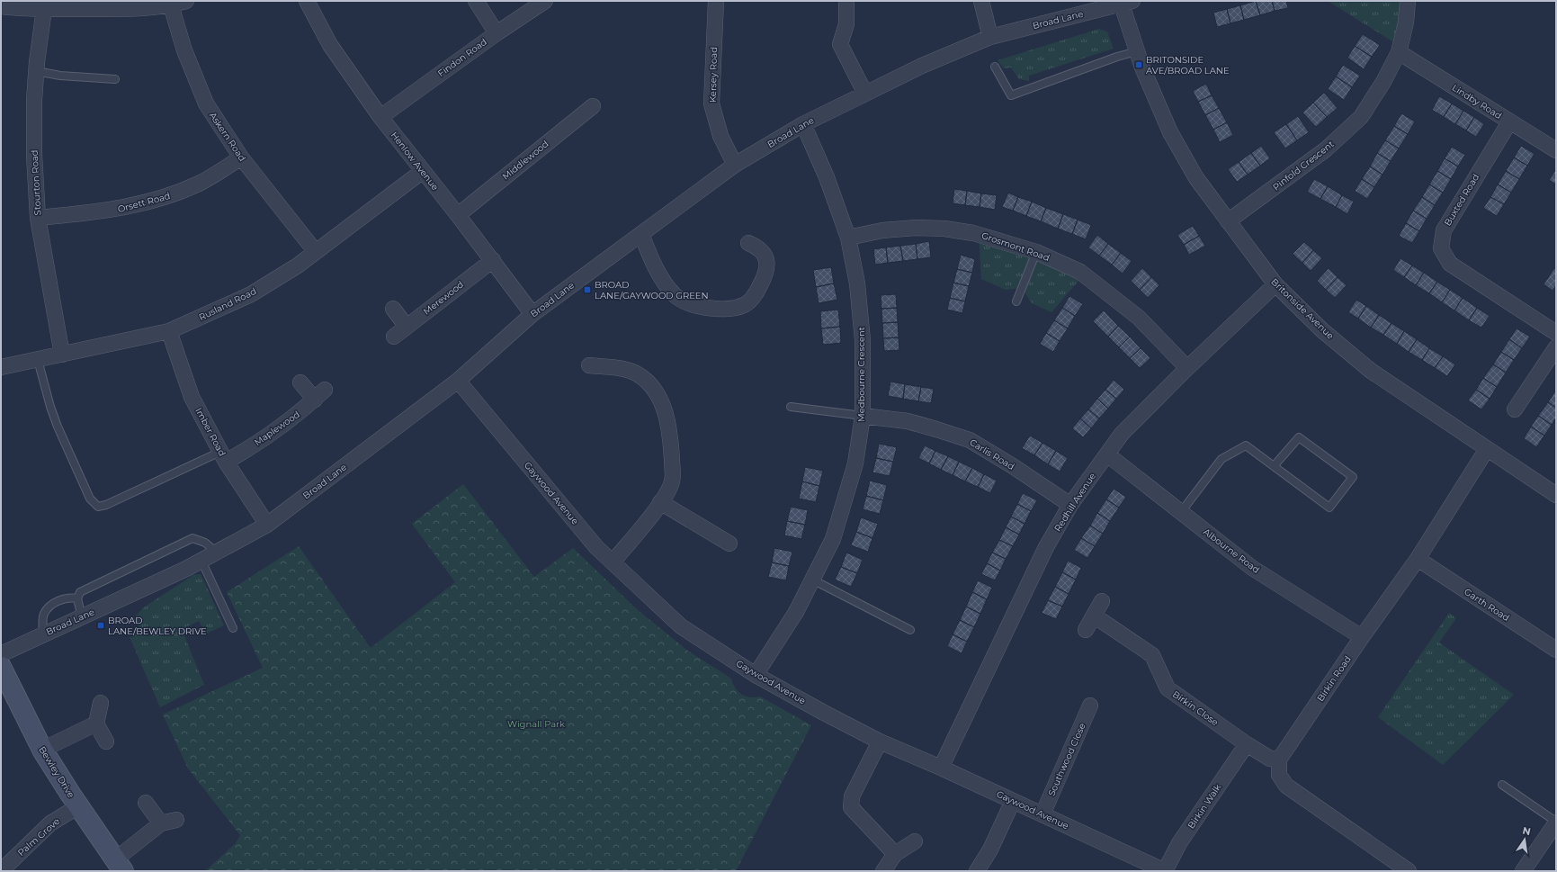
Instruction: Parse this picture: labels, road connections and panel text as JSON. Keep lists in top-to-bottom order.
{
  "streets": {
    "street": [
      "Broad Lane",
      "Findon Road",
      "Kersey Road",
      "Lindby Road",
      "Askern Road",
      "Middlewood",
      "Henlow Avenue",
      "Pinfold Crescent",
      "Stourton Road",
      "Buxted Road",
      "Orsett Road",
      "Grosmont Road",
      "Merewood",
      "Rusland Road",
      "Britonside Avenue",
      "Medbourne Crescent",
      "Maplewood",
      "Imber Road",
      "Carlis Road",
      "Gaywood Avenue",
      "Redhill Avenue",
      "Albourne Road",
      "Garth Road",
      "Birkin Road",
      "Birkin Close",
      "Southwood Close",
      "Bewley Drive",
      "Birkin Walk",
      "Palm Grove"
    ]
  },
  "crossings": [
    ["Broad Lane", "Kersey Road"],
    ["Broad Lane", "Henlow Avenue"],
    ["Broad Lane", "Britonside Avenue"],
    ["Broad Lane", "Medbourne Crescent"],
    ["Broad Lane", "Imber Road"],
    ["Broad Lane", "Gaywood Avenue"],
    ["Findon Road", "Henlow Avenue"],
    ["Lindby Road", "Pinfold Crescent"],
    ["Lindby Road", "Buxted Road"],
    ["Askern Road", "Orsett Road"],
    ["Askern Road", "Rusland Road"],
    ["Middlewood", "Henlow Avenue"],
    ["Henlow Avenue", "Merewood"],
    ["Henlow Avenue", "Rusland Road"],
    ["Pinfold Crescent", "Britonside Avenue"],
    ["Stourton Road", "Orsett Road"],
    ["Stourton Road", "Rusland Road"],
    ["Grosmont Road", "Medbourne Crescent"],
    ["Grosmont Road", "Redhill Avenue"],
    ["Rusland Road", "Imber Road"],
    ["Britonside Avenue", "Redhill Avenue"],
    ["Britonside Avenue", "Birkin Road"],
    ["Medbourne Crescent", "Carlis Road"],
    ["Medbourne Crescent", "Gaywood Avenue"],
    ["Maplewood", "Imber Road"],
    ["Carlis Road", "Redhill Avenue"],
    ["Gaywood Avenue", "Redhill Avenue"],
    ["Gaywood Avenue", "Southwood Close"],
    ["Gaywood Avenue", "Birkin Walk"],
    ["Redhill Avenue", "Albourne Road"],
    ["Albourne Road", "Birkin Road"],
    ["Garth Road", "Birkin Road"],
    ["Birkin Road", "Birkin Close"],
    ["Birkin Close", "Birkin Walk"],
    ["Bewley Drive", "Palm Grove"]
  ],
  "parks": ["Wignall Park"],
  "places": {
    "transit": ["BRITONSIDE AVE/BROAD LANE", "BROAD LANE/GAYWOOD GREEN", "BROAD LANE/BEWLEY DRIVE"]
  },
  "north": "top"
}
